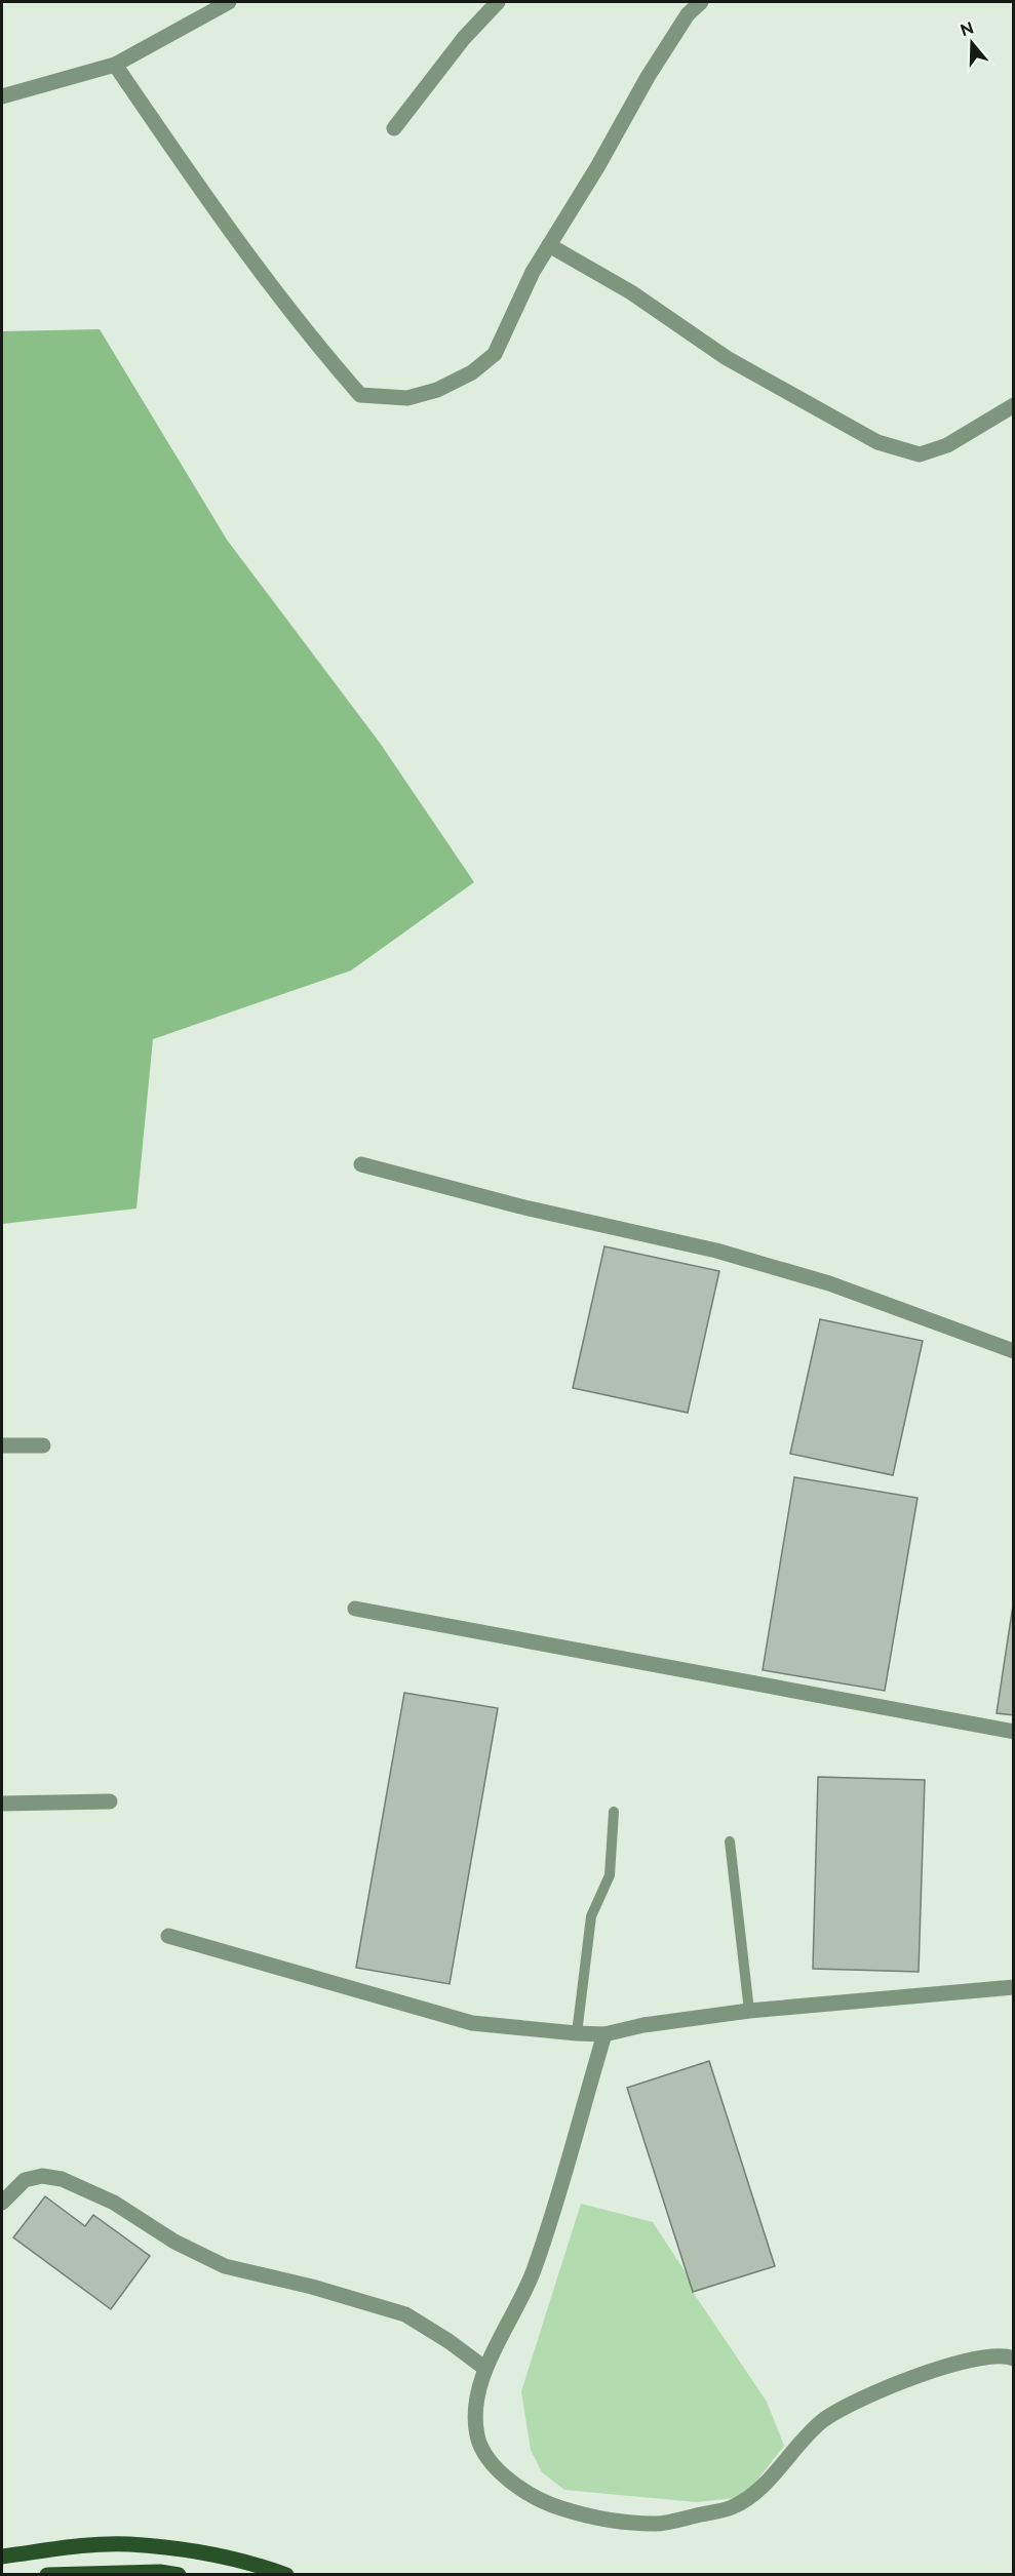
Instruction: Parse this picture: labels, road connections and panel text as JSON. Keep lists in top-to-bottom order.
{
  "north": "top"
}
